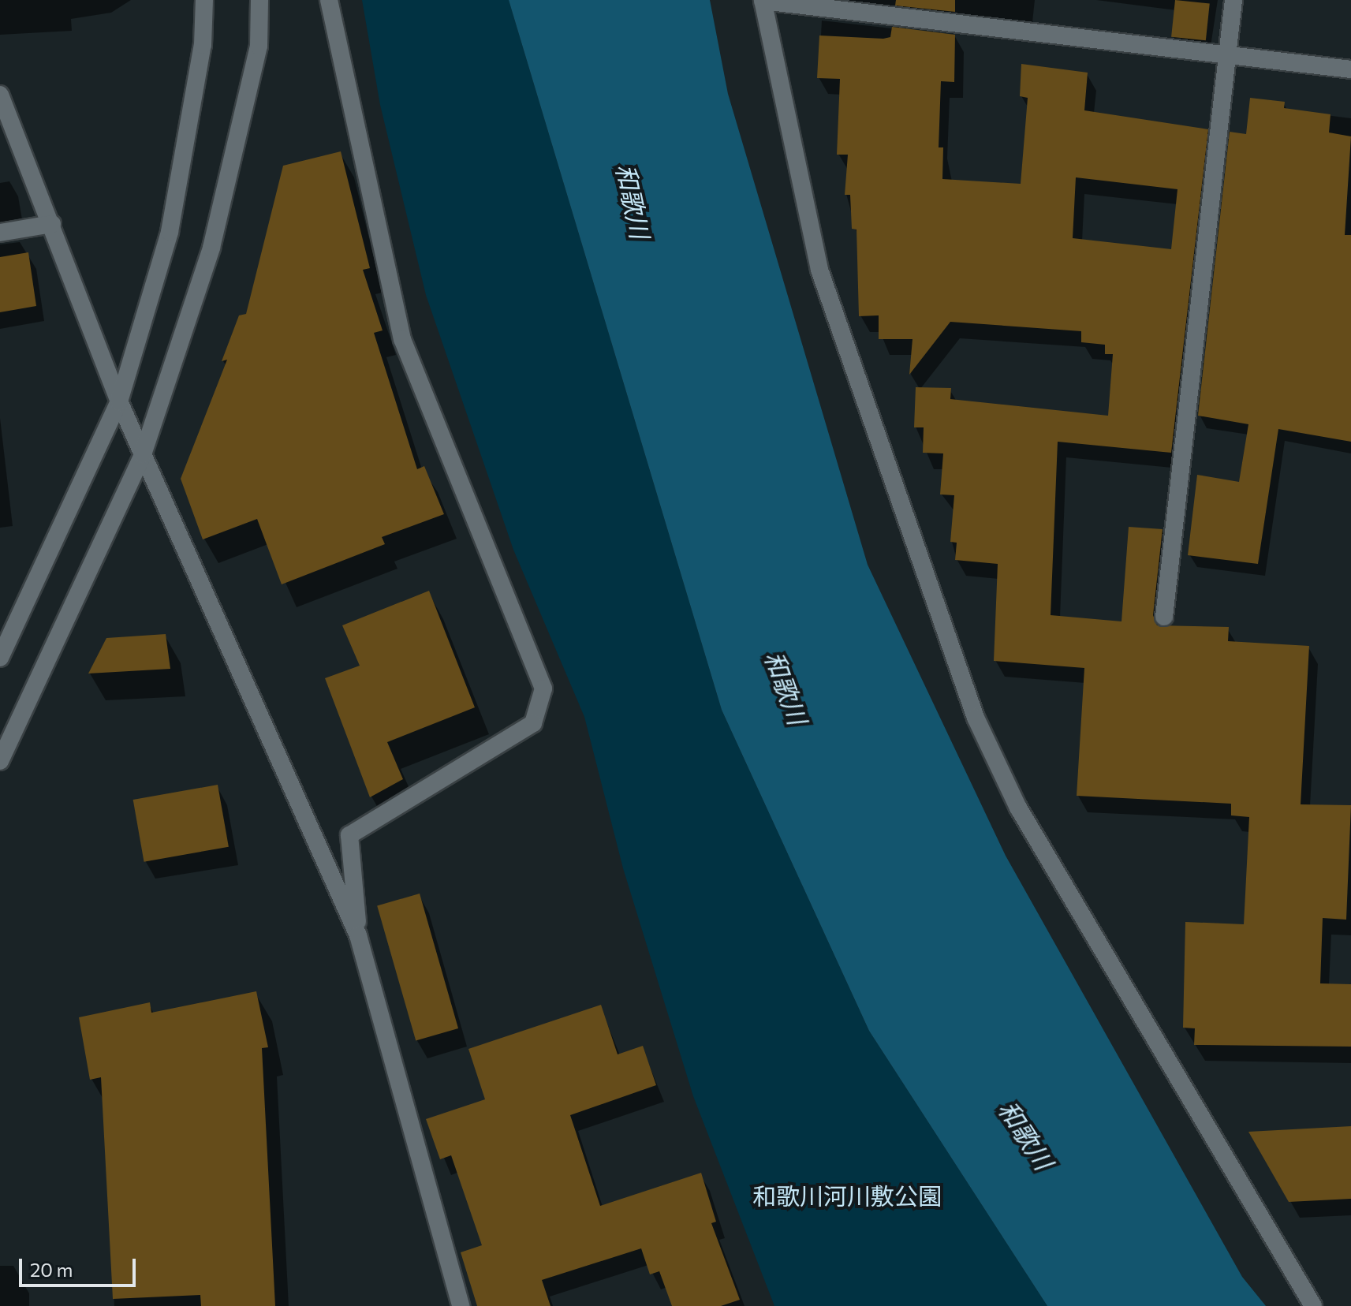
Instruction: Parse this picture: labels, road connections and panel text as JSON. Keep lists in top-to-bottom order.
{
  "water": ["和歌川"],
  "parks": ["和歌川河川敷公園"],
  "scale_bar": "20 m"
}
